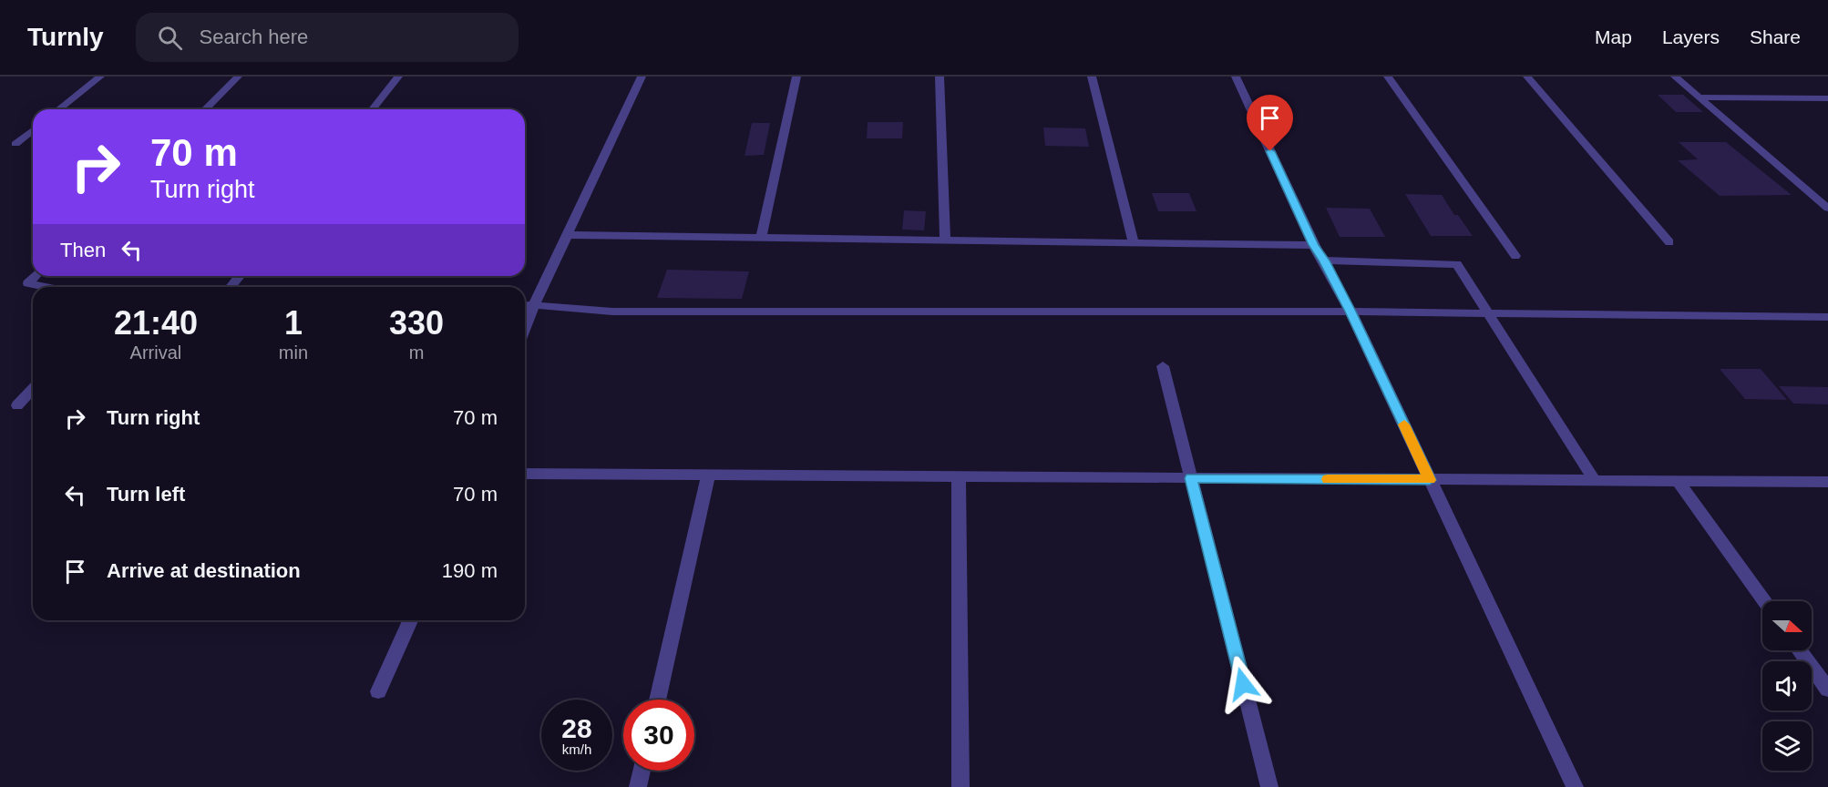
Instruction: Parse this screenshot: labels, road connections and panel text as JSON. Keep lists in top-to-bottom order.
{
  "north": "right",
  "page": {
    "header": "Turnly",
    "search": "Search here",
    "nav": ["Map", "Layers", "Share"],
    "turn": ["70 m", "Turn right"],
    "then": "Then",
    "eta": [
      "21:40",
      "Arrival",
      "1",
      "min",
      "330",
      "m"
    ],
    "list": [
      {
        "name": "Turn right",
        "value": "70 m"
      },
      {
        "name": "Turn left",
        "value": "70 m"
      },
      {
        "name": "Arrive at destination",
        "value": "190 m"
      }
    ],
    "speed": "28 km/h",
    "limit": "30"
  }
}
